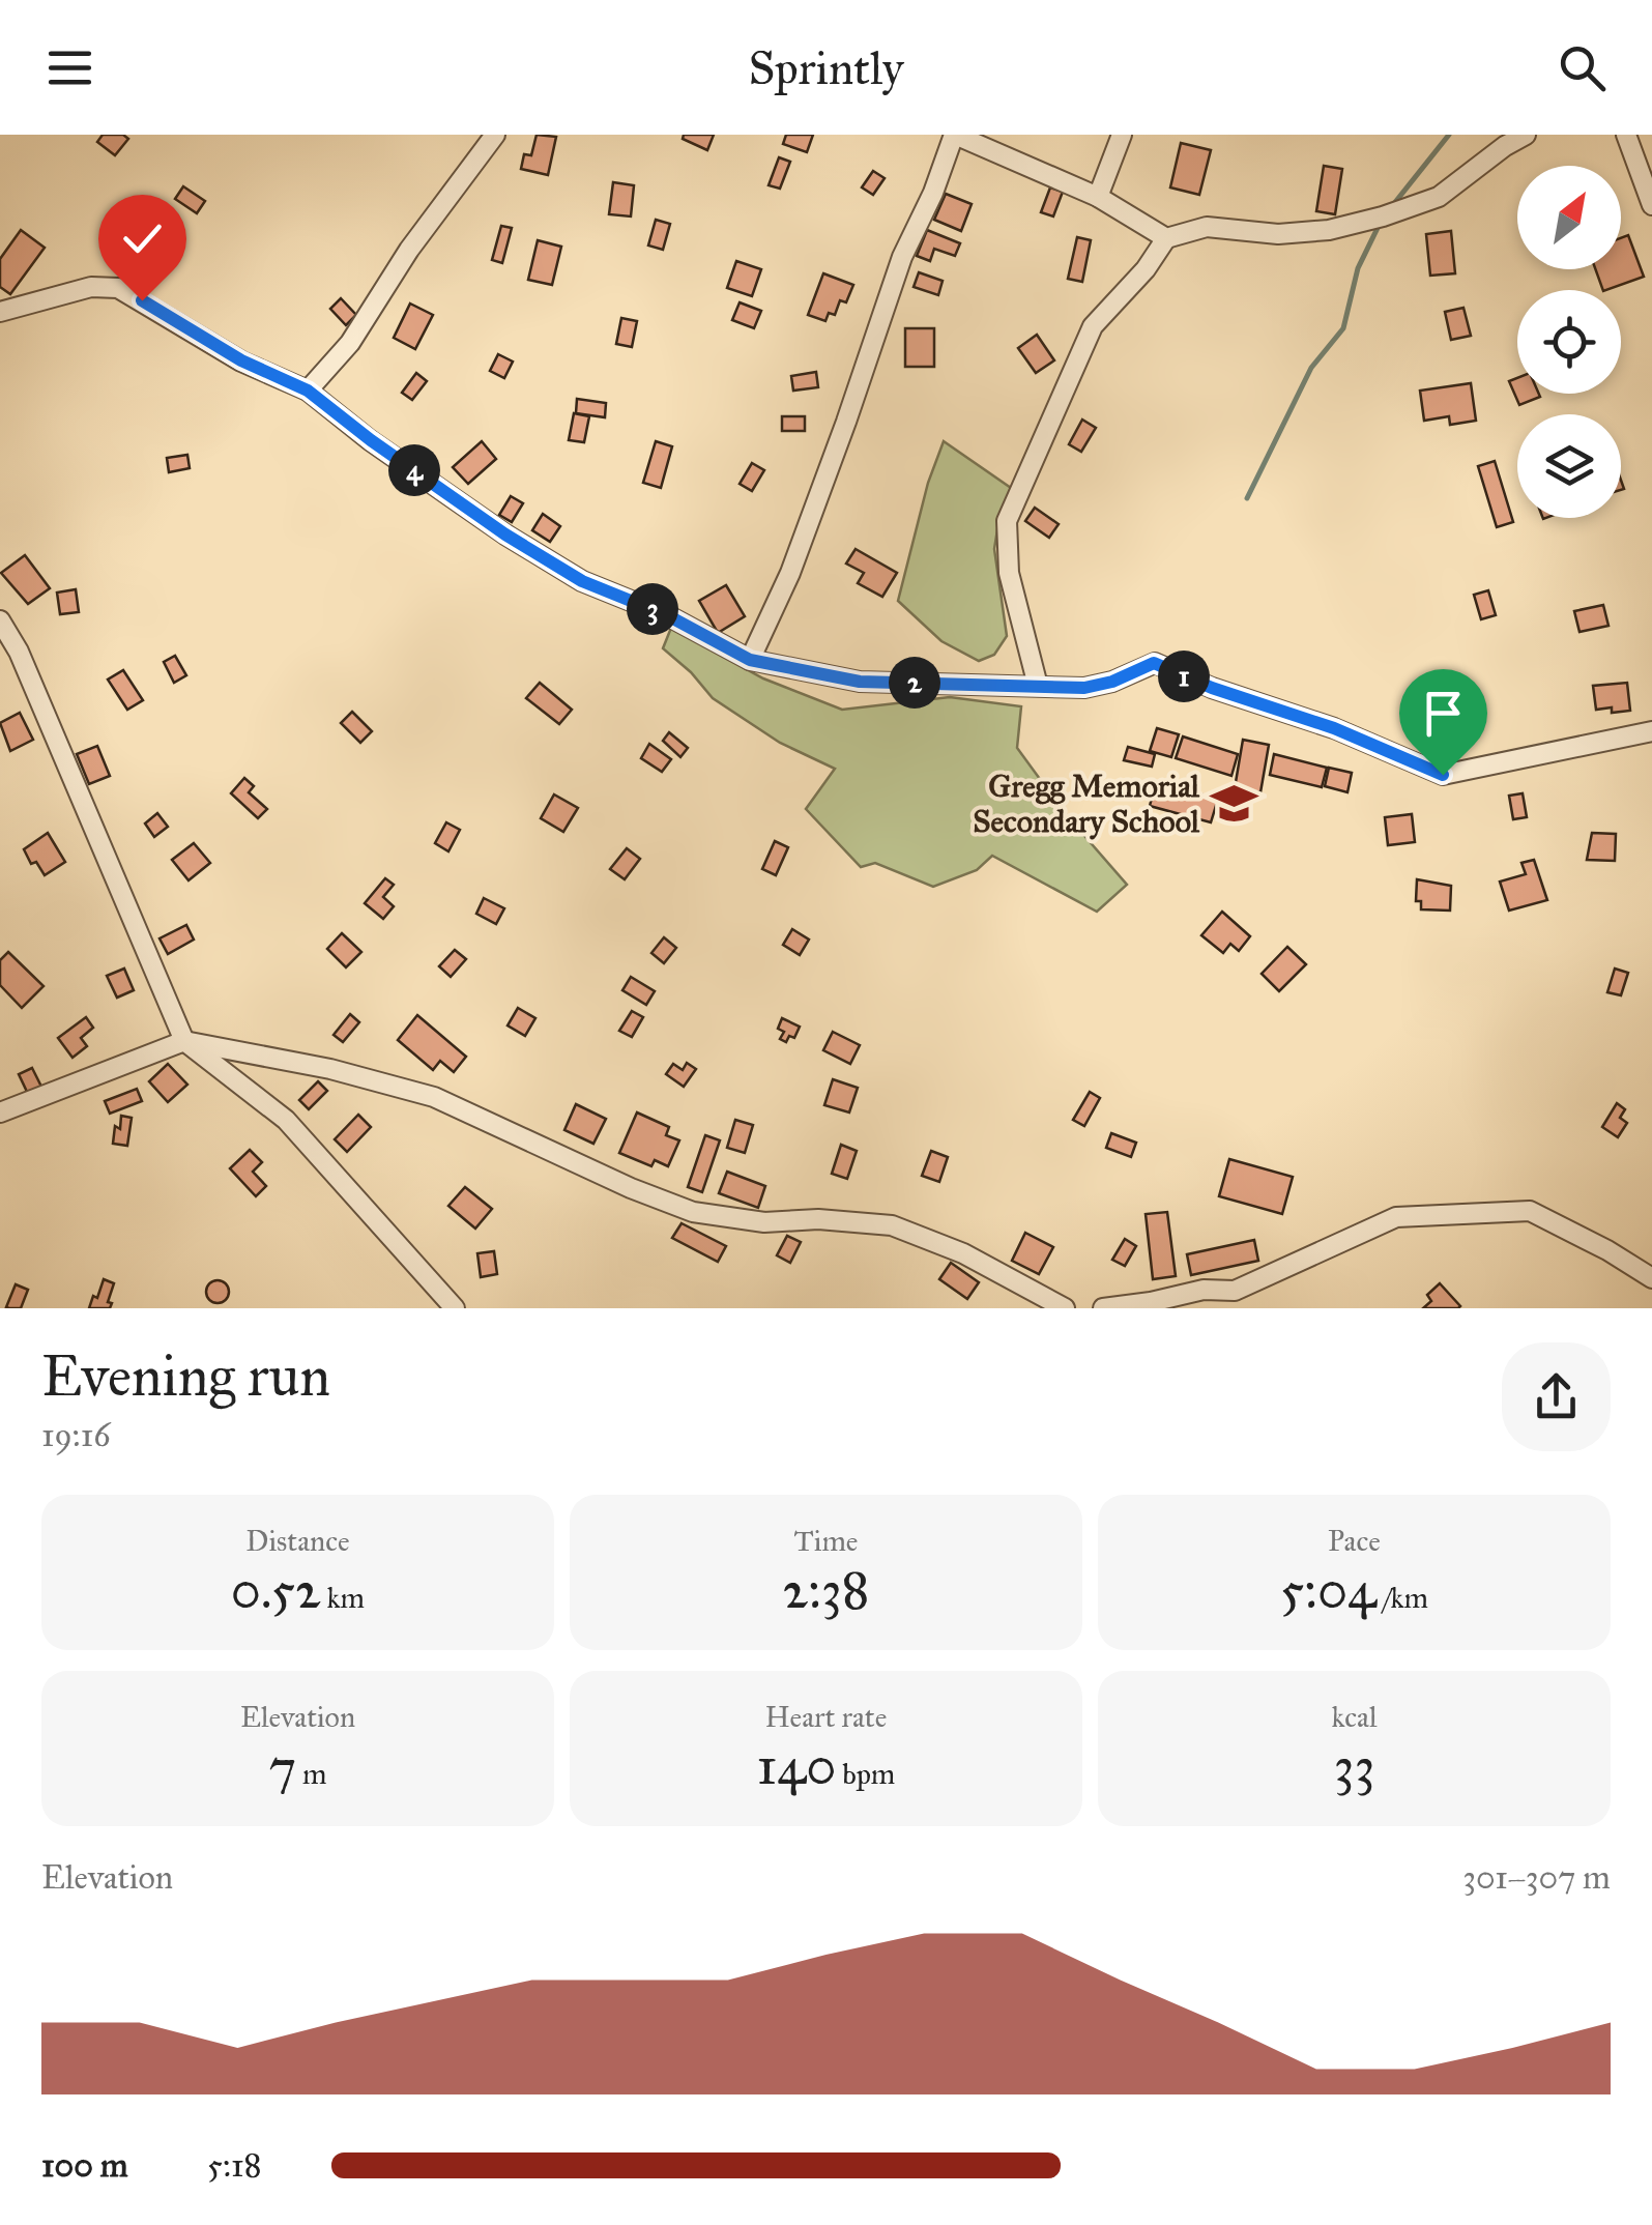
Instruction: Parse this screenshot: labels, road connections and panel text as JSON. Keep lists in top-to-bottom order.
{
  "places": {
    "school or university": ["Gregg Memorial Secondary School"]
  },
  "north": "top right",
  "page": {
    "header": "Sprintly",
    "pins": [
      "4",
      "3",
      "1",
      "2"
    ],
    "heading": ["Evening run", "19:16"],
    "stats": [
      ["Distance", "0.52 km"],
      ["Time", "2:38"],
      ["Pace", "5:04 /km"],
      ["Elevation", "7 m"],
      ["Heart rate", "140 bpm"],
      ["kcal", "33"]
    ],
    "chart": ["Elevation", "301–307 m"],
    "list": [
      {
        "name": "100 m",
        "note": "5:18"
      }
    ]
  }
}
